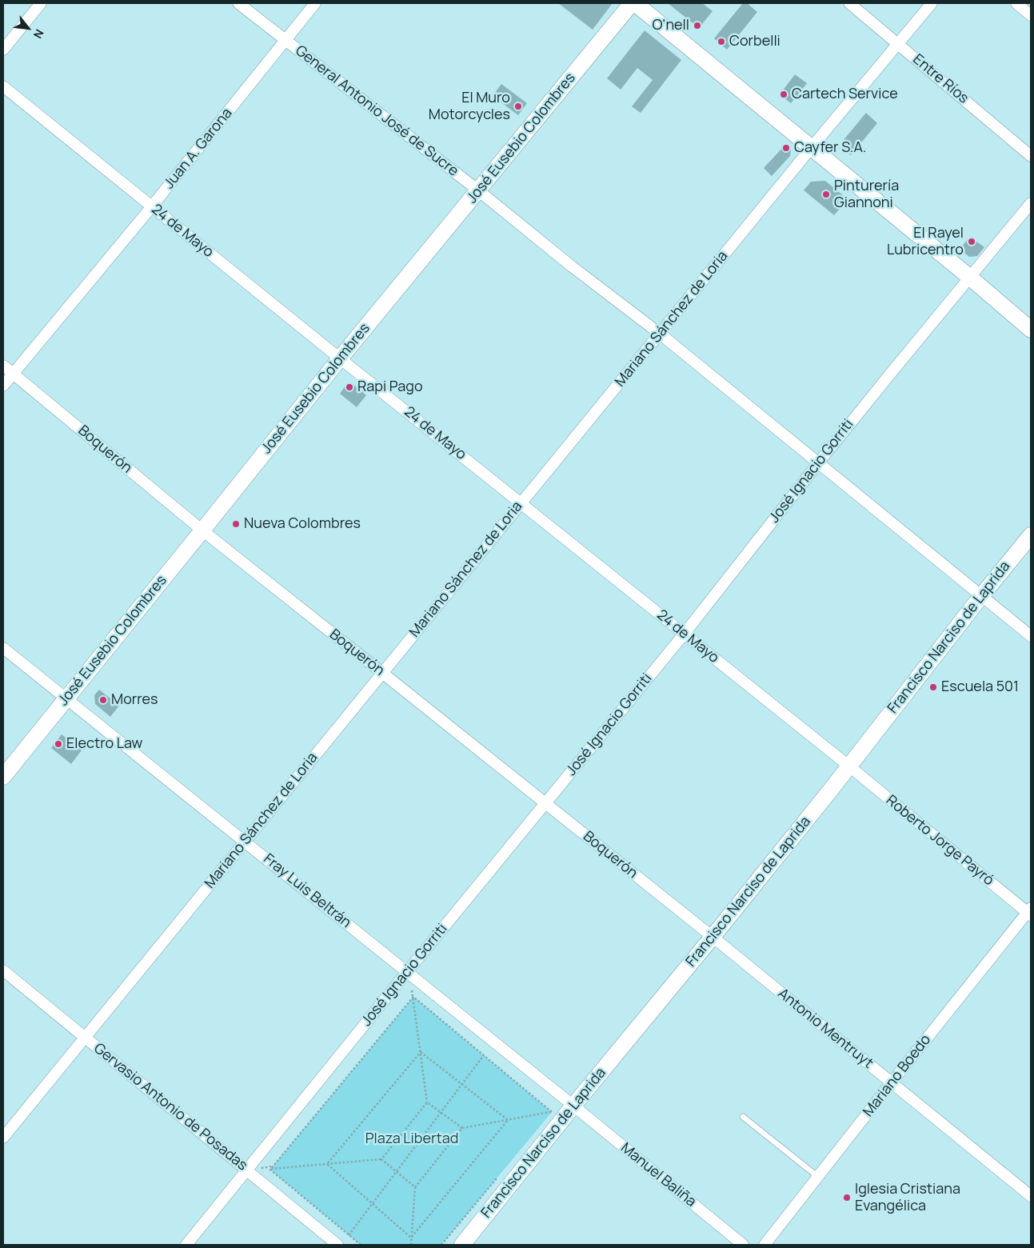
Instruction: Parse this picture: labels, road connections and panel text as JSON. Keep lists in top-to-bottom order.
{
  "streets": {
    "street": [
      "Entre Ríos",
      "General Antonio José de Sucre",
      "José Eusebio Colombres",
      "Juan A. Garona",
      "24 de Mayo",
      "Mariano Sánchez de Loria",
      "Boquerón",
      "José Ignacio Gorriti",
      "Francisco Narciso de Laprida",
      "Roberto Jorge Payró",
      "Fray Luis Beltrán",
      "Antonio Mentruyt",
      "Mariano Boedo",
      "Gervasio Antonio de Posadas",
      "Manuel Baliña"
    ]
  },
  "crossings": [
    ["Entre Ríos", "Mariano Sánchez de Loria"],
    ["General Antonio José de Sucre", "José Eusebio Colombres"],
    ["General Antonio José de Sucre", "Juan A. Garona"],
    ["General Antonio José de Sucre", "Mariano Sánchez de Loria"],
    ["General Antonio José de Sucre", "José Ignacio Gorriti"],
    ["General Antonio José de Sucre", "Francisco Narciso de Laprida"],
    ["José Eusebio Colombres", "24 de Mayo"],
    ["José Eusebio Colombres", "Boquerón"],
    ["José Eusebio Colombres", "Fray Luis Beltrán"],
    ["Juan A. Garona", "24 de Mayo"],
    ["Juan A. Garona", "Boquerón"],
    ["24 de Mayo", "Mariano Sánchez de Loria"],
    ["24 de Mayo", "José Ignacio Gorriti"],
    ["24 de Mayo", "Francisco Narciso de Laprida"],
    ["24 de Mayo", "Roberto Jorge Payró"],
    ["Mariano Sánchez de Loria", "Boquerón"],
    ["Mariano Sánchez de Loria", "Fray Luis Beltrán"],
    ["Mariano Sánchez de Loria", "Gervasio Antonio de Posadas"],
    ["Boquerón", "José Ignacio Gorriti"],
    ["Boquerón", "Francisco Narciso de Laprida"],
    ["Boquerón", "Antonio Mentruyt"],
    ["José Ignacio Gorriti", "Fray Luis Beltrán"],
    ["José Ignacio Gorriti", "Gervasio Antonio de Posadas"],
    ["Francisco Narciso de Laprida", "Roberto Jorge Payró"],
    ["Francisco Narciso de Laprida", "Fray Luis Beltrán"],
    ["Francisco Narciso de Laprida", "Antonio Mentruyt"],
    ["Francisco Narciso de Laprida", "Manuel Baliña"],
    ["Roberto Jorge Payró", "Mariano Boedo"],
    ["Fray Luis Beltrán", "Manuel Baliña"],
    ["Antonio Mentruyt", "Mariano Boedo"]
  ],
  "parks": ["Plaza Libertad"],
  "places": [
    "O'nell",
    "Corbelli",
    "Cartech Service",
    "El Muro Motorcycles",
    "Cayfer S.A.",
    "Pinturería Giannoni",
    "El Rayel Lubricentro",
    "Rapi Pago",
    "Nueva Colombres",
    "Escuela 501",
    "Morres",
    "Electro Law",
    "Iglesia Cristiana Evangélica"
  ],
  "north": "bottom right"
}
